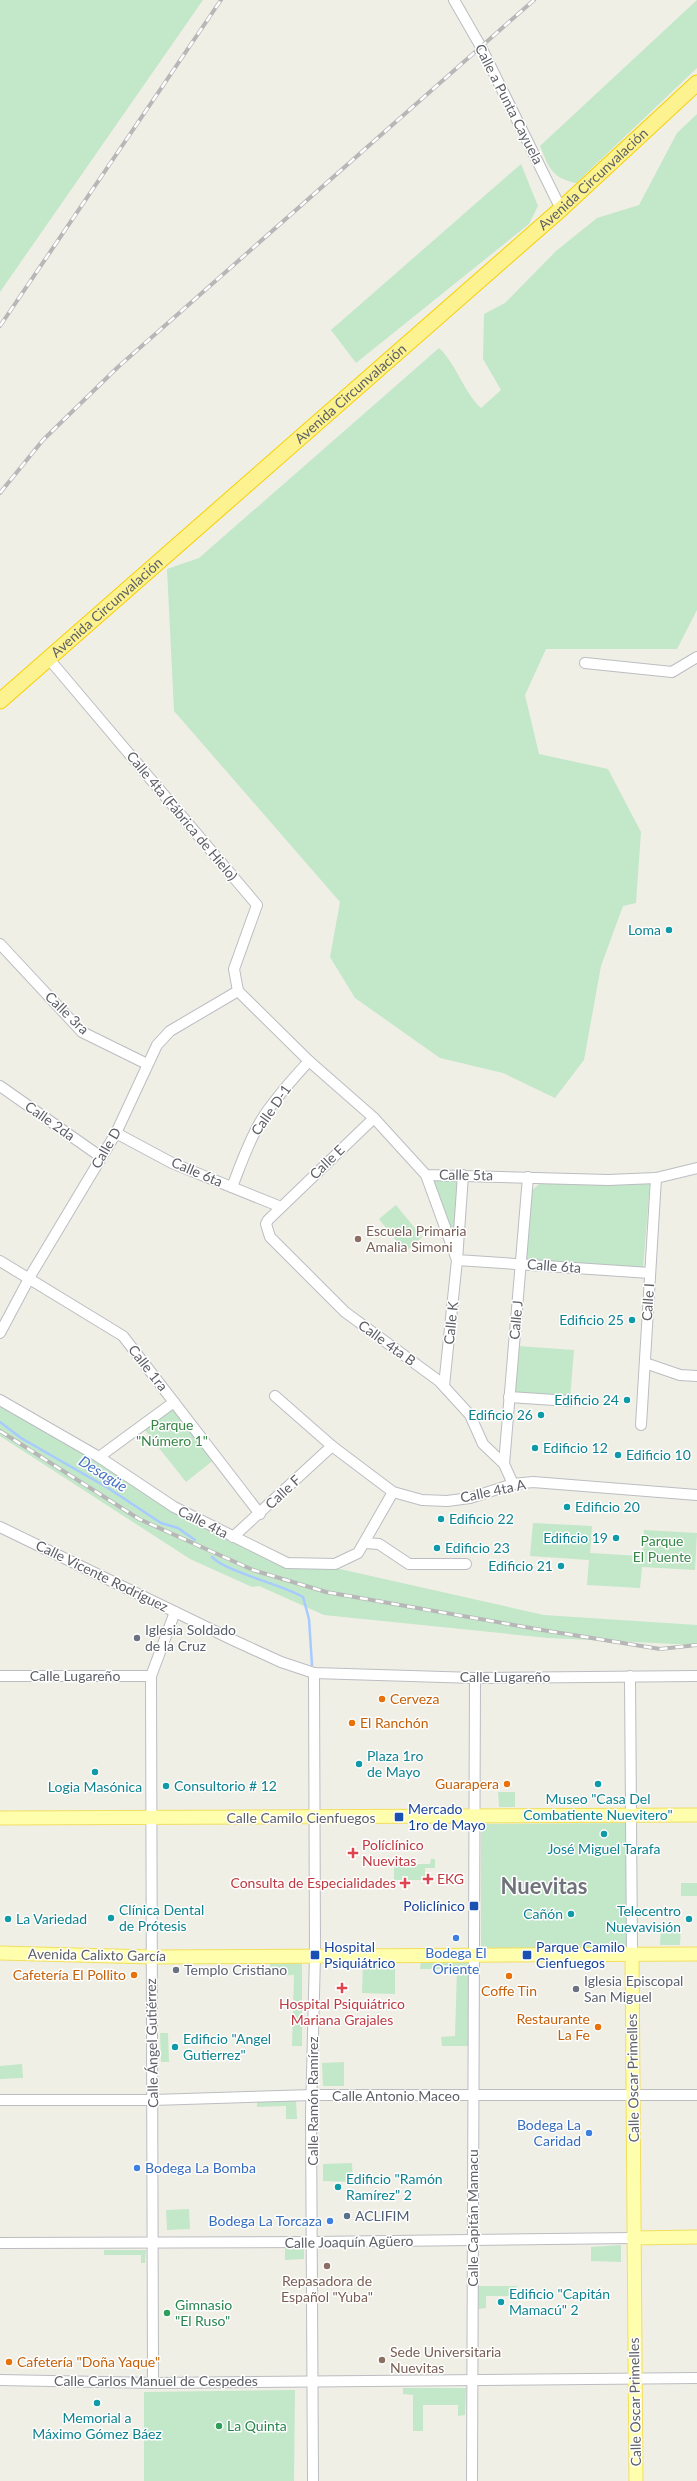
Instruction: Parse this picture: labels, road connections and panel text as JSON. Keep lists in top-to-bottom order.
{
  "streets": {
    "highway": ["Avenida Circunvalación"],
    "main road": [
      "Calle Camilo Cienfuegos",
      "Avenida Calixto García",
      "Calle Oscar Primelles",
      "Calle Joaquín Agüero"
    ],
    "street": [
      "Calle a Punta Cayuela",
      "Calle 4ta (Fábrica de Hielo)",
      "Calle 3ra",
      "Calle D-1",
      "Calle 2da",
      "Calle D",
      "Calle E",
      "Calle 6ta",
      "Calle 5ta",
      "Calle I",
      "Calle J",
      "Calle K",
      "Calle 4ta B",
      "Calle 1ra",
      "Calle 4ta A",
      "Calle F",
      "Calle 4ta",
      "Calle Vicente Rodríguez",
      "Calle Lugareño",
      "Calle Ángel Gutiérrez",
      "Calle Antonio Maceo",
      "Calle Ramón Ramírez",
      "Calle Capitán Mamacu",
      "Calle Carlos Manuel de Cespedes"
    ]
  },
  "crossings": [
    ["Calle a Punta Cayuela", "Avenida Circunvalación"],
    ["Avenida Circunvalación", "Calle 4ta (Fábrica de Hielo)"],
    ["Calle 4ta (Fábrica de Hielo)", "Calle D"],
    ["Calle 4ta (Fábrica de Hielo)", "Calle 5ta"],
    ["Calle 3ra", "Calle D"],
    ["Calle D-1", "Calle 6ta"],
    ["Calle D-1", "Calle 5ta"],
    ["Calle 2da", "Calle D"],
    ["Calle D", "Calle 6ta"],
    ["Calle D", "Calle 5ta"],
    ["Calle D", "Calle 1ra"],
    ["Calle E", "Calle 6ta"],
    ["Calle E", "Calle 5ta"],
    ["Calle E", "Calle 4ta B"],
    ["Calle 6ta", "Calle I"],
    ["Calle 6ta", "Calle J"],
    ["Calle 6ta", "Calle K"],
    ["Calle 6ta", "Calle 4ta B"],
    ["Calle 5ta", "Calle I"],
    ["Calle 5ta", "Calle J"],
    ["Calle 5ta", "Calle K"],
    ["Calle J", "Calle 4ta B"],
    ["Calle K", "Calle 4ta B"],
    ["Calle 4ta B", "Calle 4ta A"],
    ["Calle 1ra", "Calle F"],
    ["Calle 4ta A", "Calle F"],
    ["Calle 4ta A", "Calle 4ta"],
    ["Calle F", "Calle 4ta"],
    ["Calle Vicente Rodríguez", "Calle Lugareño"],
    ["Calle Vicente Rodríguez", "Calle Ángel Gutiérrez"],
    ["Calle Vicente Rodríguez", "Calle Ramón Ramírez"],
    ["Calle Lugareño", "Calle Ángel Gutiérrez"],
    ["Calle Lugareño", "Calle Oscar Primelles"],
    ["Calle Lugareño", "Calle Ramón Ramírez"],
    ["Calle Lugareño", "Calle Capitán Mamacu"],
    ["Calle Camilo Cienfuegos", "Calle Ángel Gutiérrez"],
    ["Calle Camilo Cienfuegos", "Calle Oscar Primelles"],
    ["Calle Camilo Cienfuegos", "Calle Ramón Ramírez"],
    ["Calle Camilo Cienfuegos", "Calle Capitán Mamacu"],
    ["Avenida Calixto García", "Calle Ángel Gutiérrez"],
    ["Avenida Calixto García", "Calle Oscar Primelles"],
    ["Avenida Calixto García", "Calle Ramón Ramírez"],
    ["Avenida Calixto García", "Calle Capitán Mamacu"],
    ["Calle Ángel Gutiérrez", "Calle Antonio Maceo"],
    ["Calle Ángel Gutiérrez", "Calle Joaquín Agüero"],
    ["Calle Ángel Gutiérrez", "Calle Carlos Manuel de Cespedes"],
    ["Calle Oscar Primelles", "Calle Antonio Maceo"],
    ["Calle Oscar Primelles", "Calle Joaquín Agüero"],
    ["Calle Oscar Primelles", "Calle Carlos Manuel de Cespedes"],
    ["Calle Antonio Maceo", "Calle Ramón Ramírez"],
    ["Calle Antonio Maceo", "Calle Capitán Mamacu"],
    ["Calle Ramón Ramírez", "Calle Joaquín Agüero"],
    ["Calle Ramón Ramírez", "Calle Carlos Manuel de Cespedes"],
    ["Calle Capitán Mamacu", "Calle Joaquín Agüero"],
    ["Calle Capitán Mamacu", "Calle Carlos Manuel de Cespedes"]
  ],
  "districts": ["Nuevitas"],
  "water": ["Desagüe"],
  "parks": ["Parque \"Número 1\"", "Parque El Puente"],
  "places": {
    "other": [
      "Loma",
      "Escuela Primaria Amalia Simoni",
      "Edificio 25",
      "Edificio 24",
      "Edificio 26",
      "Edificio 12",
      "Edificio 10",
      "Edificio 20",
      "Edificio 22",
      "Edificio 19",
      "Edificio 23",
      "Edificio 21",
      "Iglesia Soldado de la Cruz",
      "Cerveza",
      "El Ranchón",
      "Plaza 1ro de Mayo",
      "Logia Masónica",
      "Guarapera",
      "Museo \"Casa Del Combatiente Nuevitero\"",
      "Consultorio # 12",
      "José Miguel Tarafa",
      "Cañón",
      "Clínica Dental de Prótesis",
      "La Variedad",
      "Telecentro Nuevavisión",
      "Bodega El Oriente",
      "Templo Cristiano",
      "Cafetería El Pollito",
      "Coffe Tin",
      "Iglesia Episcopal San Miguel",
      "Restaurante La Fe",
      "Edificio \"Angel Gutierrez\"",
      "Bodega La Caridad",
      "Bodega La Bomba",
      "Edificio \"Ramón Ramírez\" 2",
      "ACLIFIM",
      "Bodega La Torcaza",
      "Repasadora de Español \"Yuba\"",
      "Edificio \"Capitán Mamacú\" 2",
      "Gimnasio \"El Ruso\"",
      "Sede Universitaria Nuevitas",
      "Cafetería \"Doña Yaque\"",
      "Memorial a Máximo Gómez Báez",
      "La Quinta"
    ],
    "transit": [
      "Mercado 1ro de Mayo",
      "Policlínico",
      "Hospital Psiquiátrico",
      "Parque Camilo Cienfuegos"
    ],
    "health": [
      "Políclínico Nuevitas",
      "EKG",
      "Consulta de Especialidades",
      "Hospital Psiquiátrico Mariana Grajales"
    ]
  }
}
